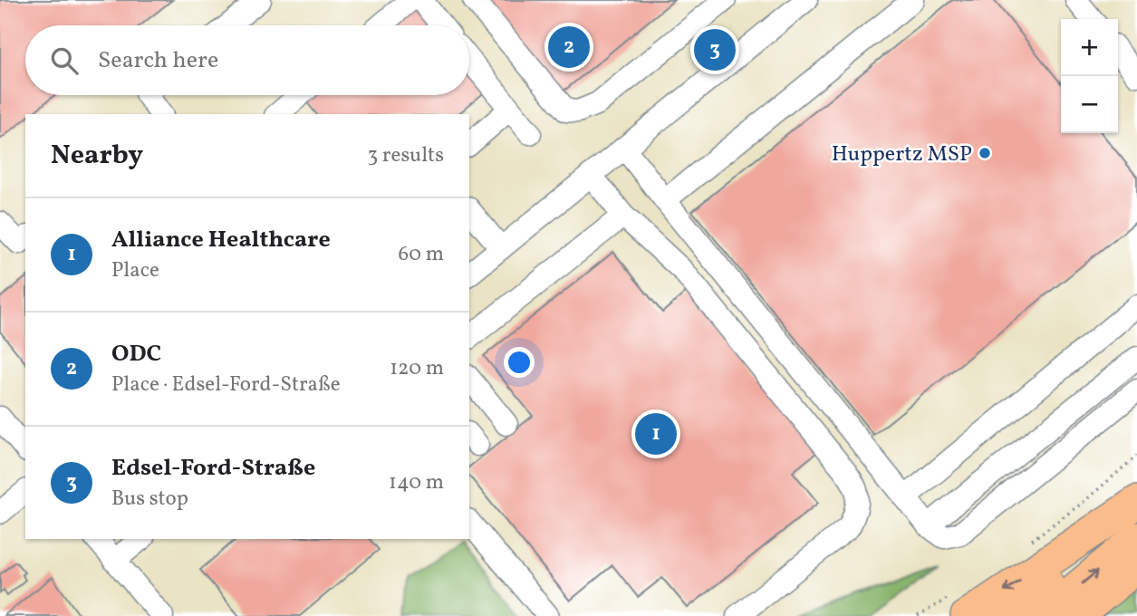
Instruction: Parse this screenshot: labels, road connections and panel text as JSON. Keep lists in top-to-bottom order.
{
  "places": ["Huppertz MSP"],
  "page": {
    "map_buttons": ["+", "−"],
    "pins": ["2", "3", "1"],
    "search": "Search here",
    "heading": ["Nearby", "3 results"],
    "list": [
      {
        "mark": "1",
        "name": "Alliance Healthcare",
        "note": "Place",
        "value": "60 m"
      },
      {
        "mark": "2",
        "name": "ODC",
        "note": "Place · Edsel-Ford-Straße",
        "value": "120 m"
      },
      {
        "mark": "3",
        "name": "Edsel-Ford-Straße",
        "note": "Bus stop",
        "value": "140 m"
      }
    ]
  }
}
